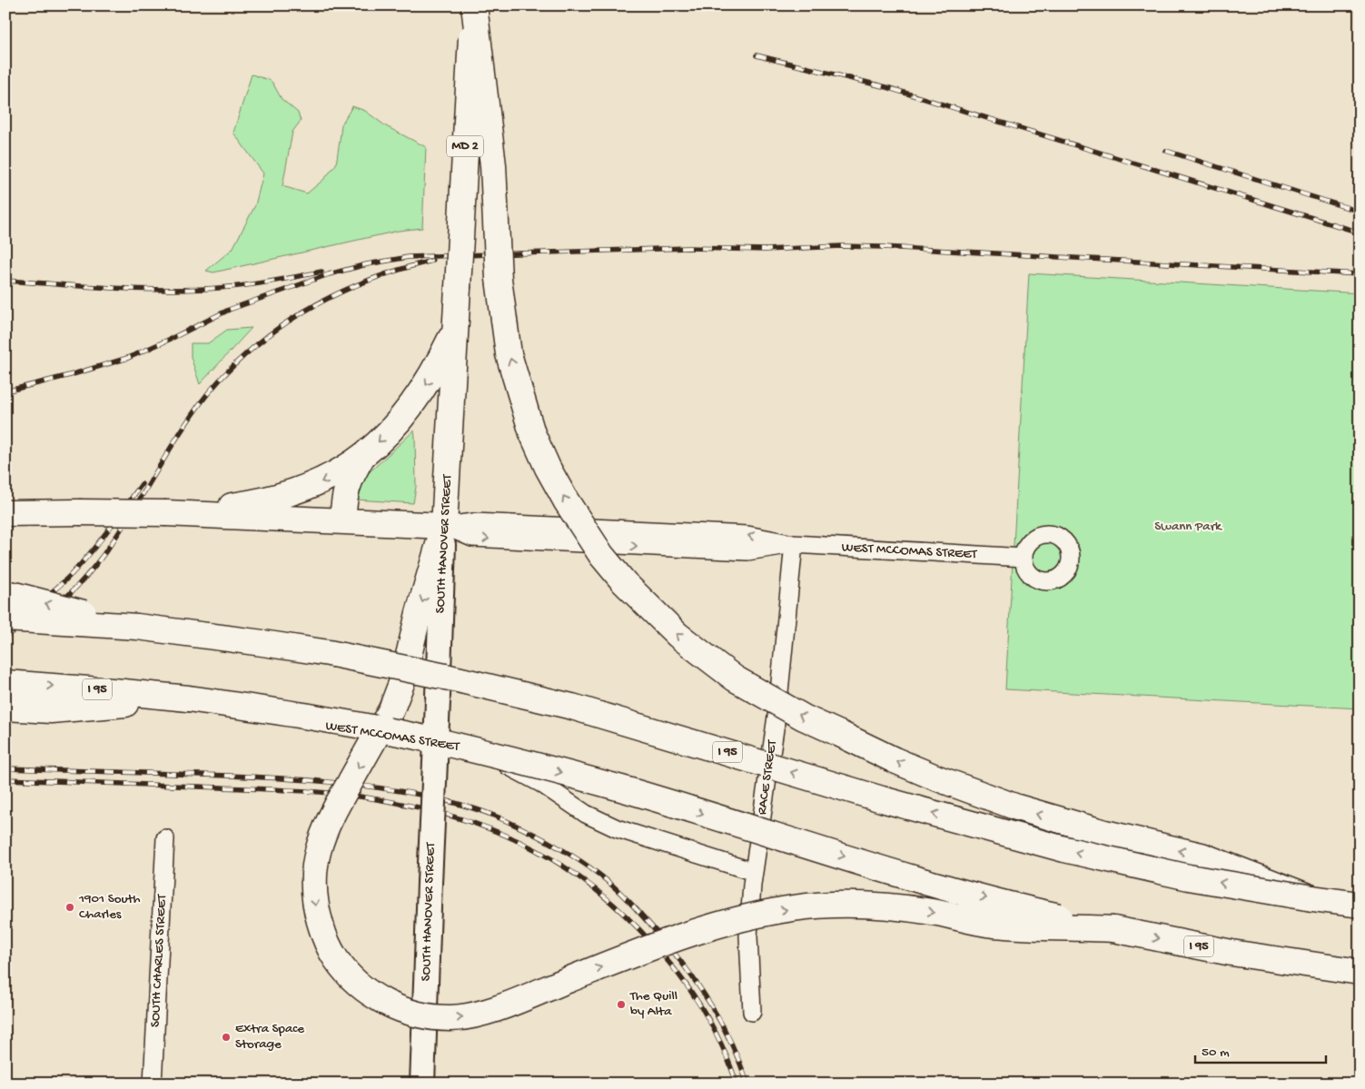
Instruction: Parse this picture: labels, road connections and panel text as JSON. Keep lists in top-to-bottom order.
{
  "streets": {
    "main road": [
      "MD 2",
      "SOUTH HANOVER STREET",
      "WEST MCCOMAS STREET",
      "I 95"
    ],
    "street": ["RACE STREET", "SOUTH CHARLES STREET"]
  },
  "crossings": [
    ["SOUTH HANOVER STREET", "WEST MCCOMAS STREET"],
    ["WEST MCCOMAS STREET", "RACE STREET"]
  ],
  "parks": ["Swann Park"],
  "places": ["1901 South Charles", "The Quill by Alta", "Extra Space Storage"],
  "scale_bar": "50 m"
}
